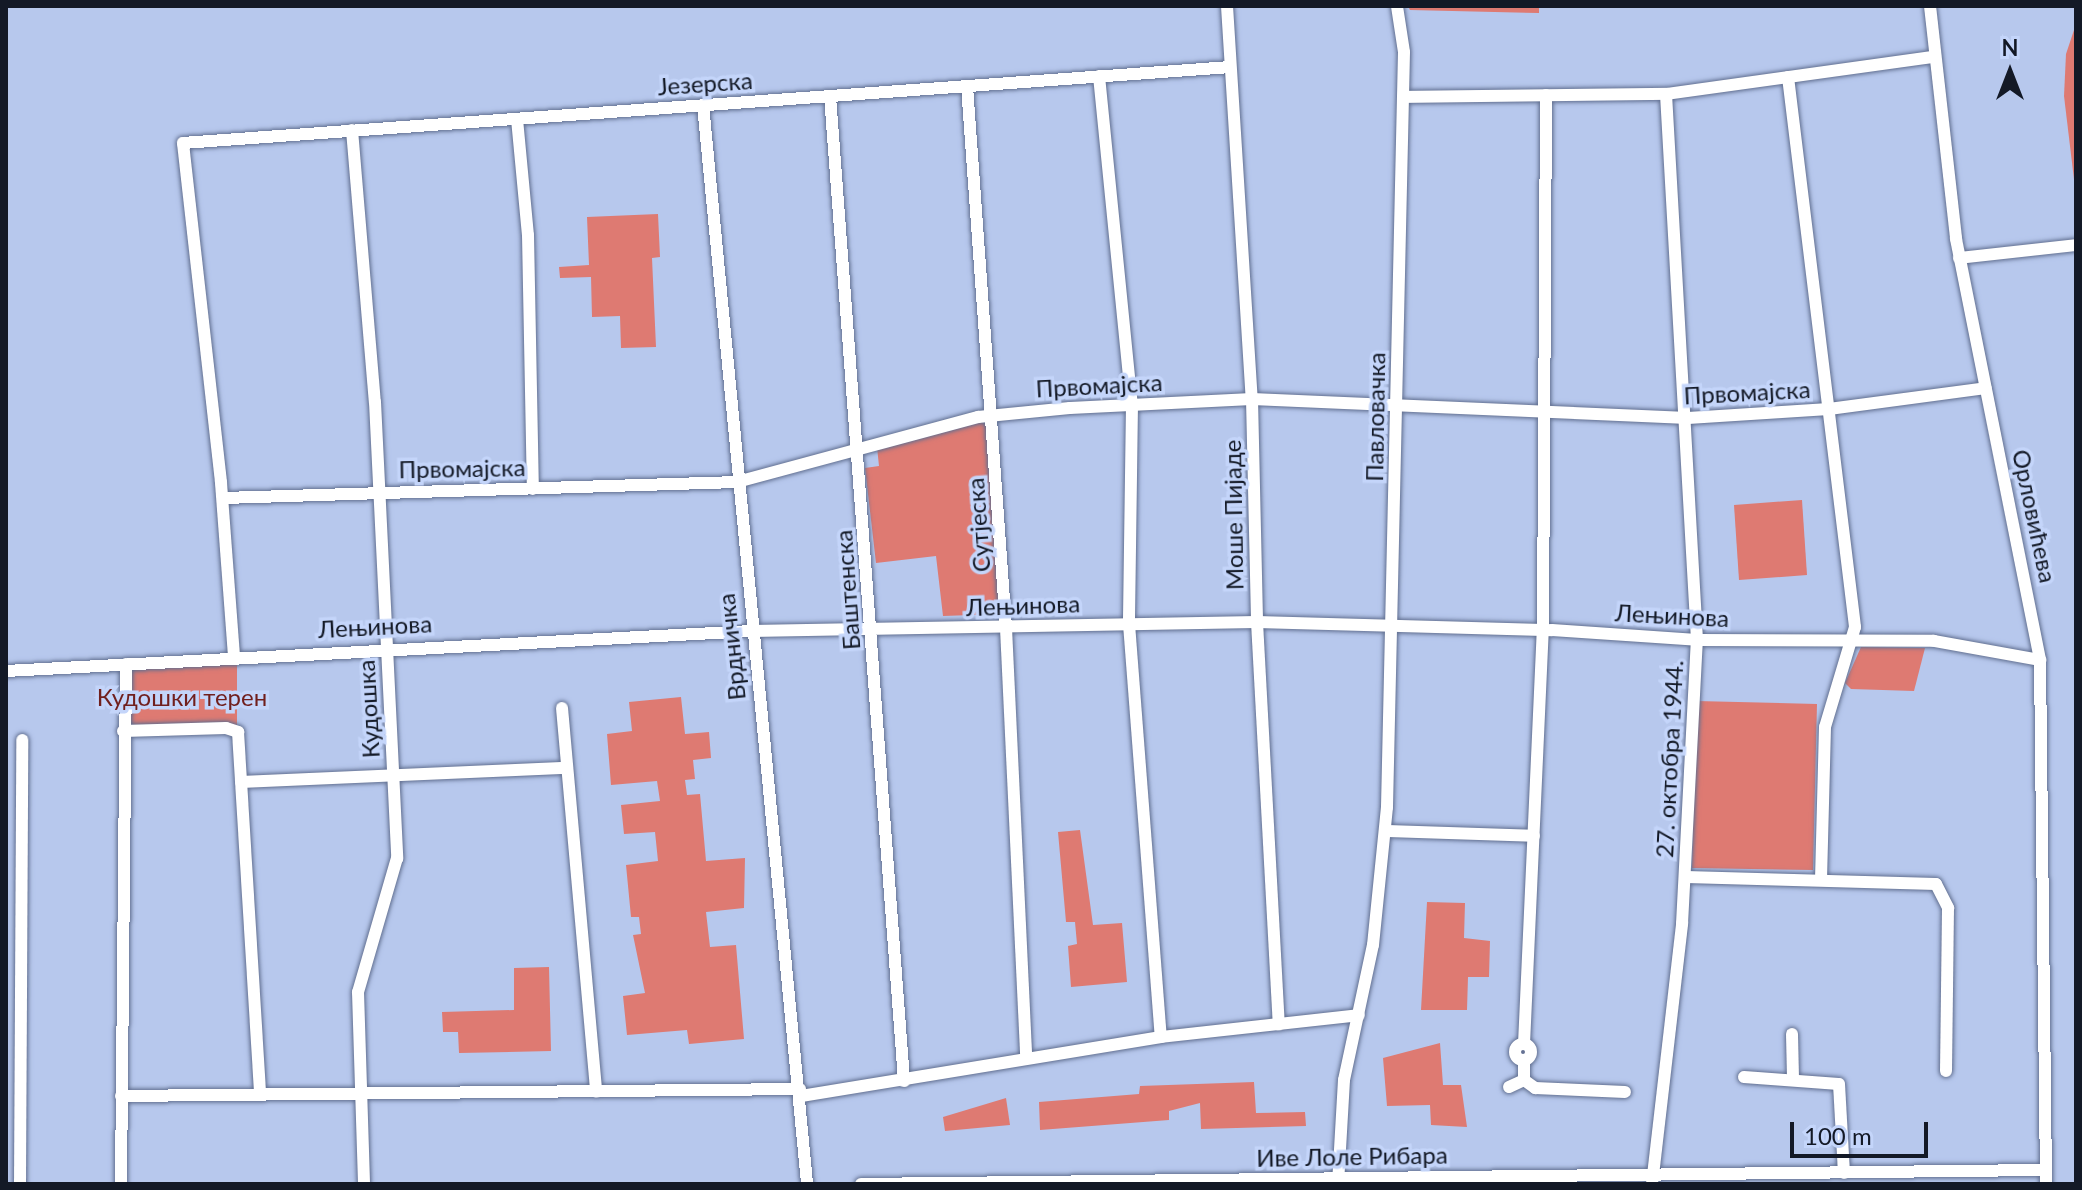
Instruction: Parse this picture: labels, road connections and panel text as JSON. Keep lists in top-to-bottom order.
{
  "streets": {
    "street": [
      "Језерска",
      "Првомајска",
      "Павловачка",
      "Моше Пијаде",
      "Орловићева",
      "Сутјеска",
      "Баштенска",
      "Лењинова",
      "Врдничка",
      "Кудошка",
      "27. октобра 1944.",
      "Иве Лоле Рибара"
    ]
  },
  "crossings": [
    ["Језерска", "Првомајска"],
    ["Језерска", "Моше Пијаде"],
    ["Језерска", "Сутјеска"],
    ["Језерска", "Баштенска"],
    ["Језерска", "Врдничка"],
    ["Језерска", "Кудошка"],
    ["Првомајска", "Павловачка"],
    ["Првомајска", "Моше Пијаде"],
    ["Првомајска", "Орловићева"],
    ["Првомајска", "Сутјеска"],
    ["Првомајска", "Баштенска"],
    ["Првомајска", "Врдничка"],
    ["Првомајска", "Кудошка"],
    ["Првомајска", "27. октобра 1944."],
    ["Павловачка", "Лењинова"],
    ["Павловачка", "Иве Лоле Рибара"],
    ["Моше Пијаде", "Лењинова"],
    ["Орловићева", "Лењинова"],
    ["Орловићева", "Иве Лоле Рибара"],
    ["Сутјеска", "Лењинова"],
    ["Баштенска", "Лењинова"],
    ["Лењинова", "Врдничка"],
    ["Лењинова", "Кудошка"],
    ["Лењинова", "27. октобра 1944."],
    ["27. октобра 1944.", "Иве Лоле Рибара"]
  ],
  "parks": ["Кудошки терен"],
  "scale_bar": "100 m",
  "north": "top"
}
